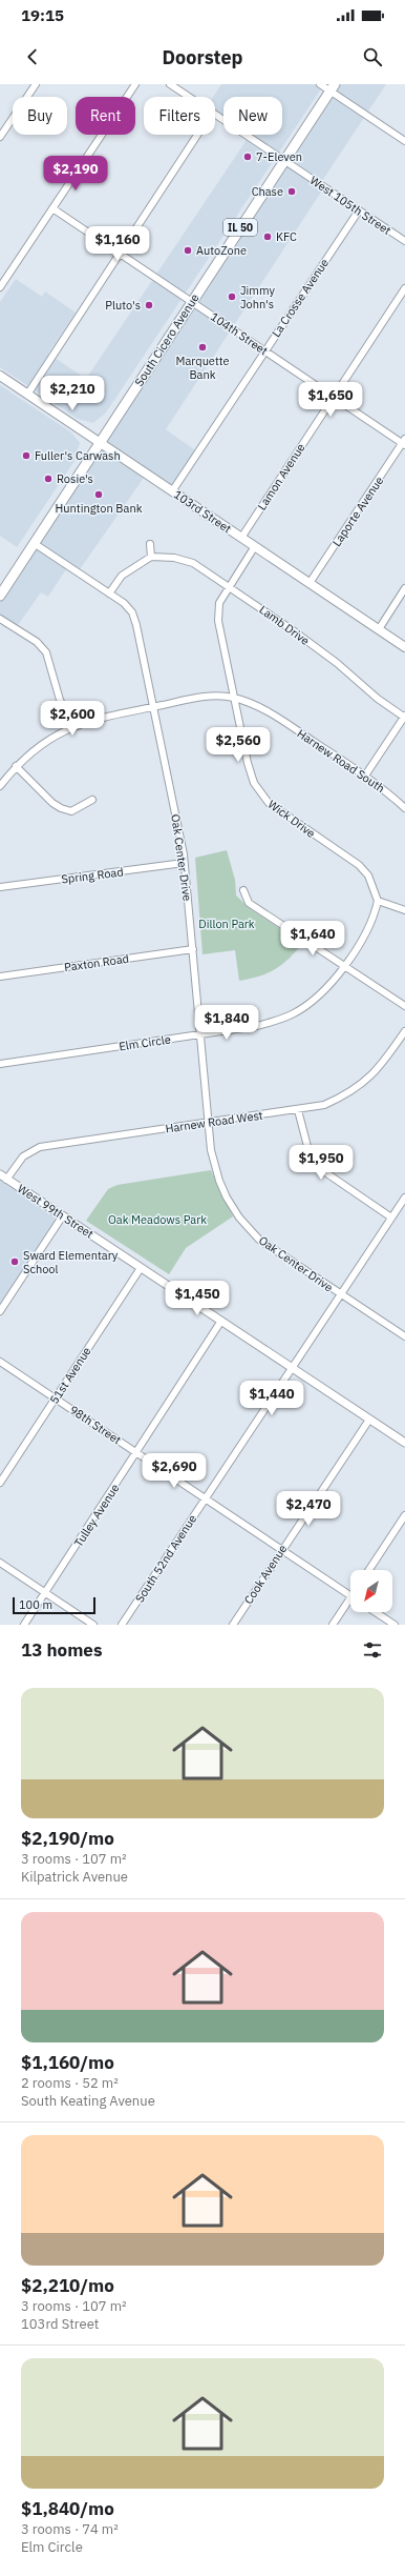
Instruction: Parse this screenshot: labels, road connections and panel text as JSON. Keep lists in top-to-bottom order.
{
  "streets": {
    "main road": ["IL 50", "South Cicero Avenue", "103rd Street"],
    "street": [
      "West 105th Street",
      "La Crosse Avenue",
      "104th Street",
      "Lamon Avenue",
      "Laporte Avenue",
      "Lamb Drive",
      "Harnew Road South",
      "Wick Drive",
      "Oak Center Drive",
      "Spring Road",
      "Paxton Road",
      "Elm Circle",
      "Harnew Road West",
      "West 99th Street",
      "51st Avenue",
      "98th Street",
      "Tulley Avenue",
      "South 52nd Avenue",
      "Cook Avenue"
    ]
  },
  "crossings": [
    ["West 105th Street", "La Crosse Avenue"],
    ["West 105th Street", "South Cicero Avenue"],
    ["La Crosse Avenue", "104th Street"],
    ["La Crosse Avenue", "103rd Street"],
    ["104th Street", "South Cicero Avenue"],
    ["104th Street", "Lamon Avenue"],
    ["104th Street", "Laporte Avenue"],
    ["South Cicero Avenue", "103rd Street"],
    ["South Cicero Avenue", "Oak Center Drive"],
    ["Lamon Avenue", "103rd Street"],
    ["103rd Street", "Laporte Avenue"],
    ["103rd Street", "Wick Drive"],
    ["Lamb Drive", "Wick Drive"],
    ["Harnew Road South", "Wick Drive"],
    ["Harnew Road South", "Oak Center Drive"],
    ["Wick Drive", "Elm Circle"],
    ["Oak Center Drive", "Spring Road"],
    ["Oak Center Drive", "Paxton Road"],
    ["Oak Center Drive", "Elm Circle"],
    ["Oak Center Drive", "Harnew Road West"],
    ["Oak Center Drive", "South 52nd Avenue"],
    ["Harnew Road West", "West 99th Street"],
    ["West 99th Street", "51st Avenue"],
    ["West 99th Street", "Tulley Avenue"],
    ["West 99th Street", "South 52nd Avenue"],
    ["West 99th Street", "Cook Avenue"],
    ["51st Avenue", "98th Street"],
    ["98th Street", "Tulley Avenue"],
    ["98th Street", "South 52nd Avenue"],
    ["98th Street", "Cook Avenue"]
  ],
  "parks": ["Dillon Park", "Oak Meadows Park"],
  "places": [
    "7-Eleven",
    "Chase",
    "KFC",
    "AutoZone",
    "Jimmy John's",
    "Pluto's",
    "Marquette Bank",
    "Fuller's Carwash",
    "Rosie's",
    "Huntington Bank",
    "Sward Elementary School"
  ],
  "scale_bar": "100 m",
  "north": "bottom left",
  "page": {
    "status": "19:15",
    "header": "Doorstep",
    "chip": [
      "Buy",
      "Rent",
      "Filters",
      "New"
    ],
    "price": [
      "$2,190",
      "$1,160",
      "$2,210",
      "$1,650",
      "$2,600",
      "$2,560",
      "$1,640",
      "$1,840",
      "$1,950",
      "$1,450",
      "$1,440",
      "$2,690",
      "$2,470"
    ],
    "scale": "100 m",
    "heading": "13 homes",
    "list": [
      {
        "name": "$2,190/mo",
        "note": "3 rooms · 107 m² · Kilpatrick Avenue"
      },
      {
        "name": "$1,160/mo",
        "note": "2 rooms · 52 m² · South Keating Avenue"
      },
      {
        "name": "$2,210/mo",
        "note": "3 rooms · 107 m² · 103rd Street"
      },
      {
        "name": "$1,840/mo",
        "note": "3 rooms · 74 m² · Elm Circle"
      }
    ]
  }
}
